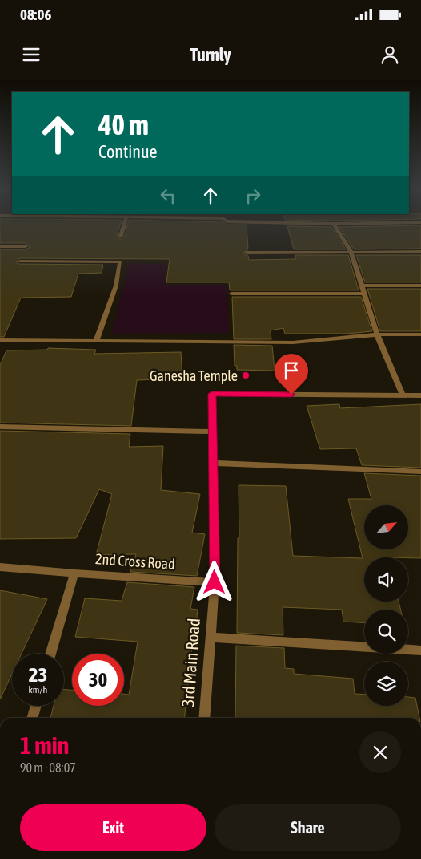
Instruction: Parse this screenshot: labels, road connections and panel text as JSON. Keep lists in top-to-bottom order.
{
  "streets": {
    "street": ["2nd Cross Road", "3rd Main Road"]
  },
  "crossings": [
    ["2nd Cross Road", "3rd Main Road"]
  ],
  "places": ["Ganesha Temple"],
  "north": "top right",
  "page": {
    "status": "08:06",
    "header": "Turnly",
    "turn": ["40 m", "Continue"],
    "speed": "23 km/h",
    "limit": "30",
    "heading": ["1 min", "90 m · 08:07"],
    "buttons": ["Exit", "Share"]
  }
}
